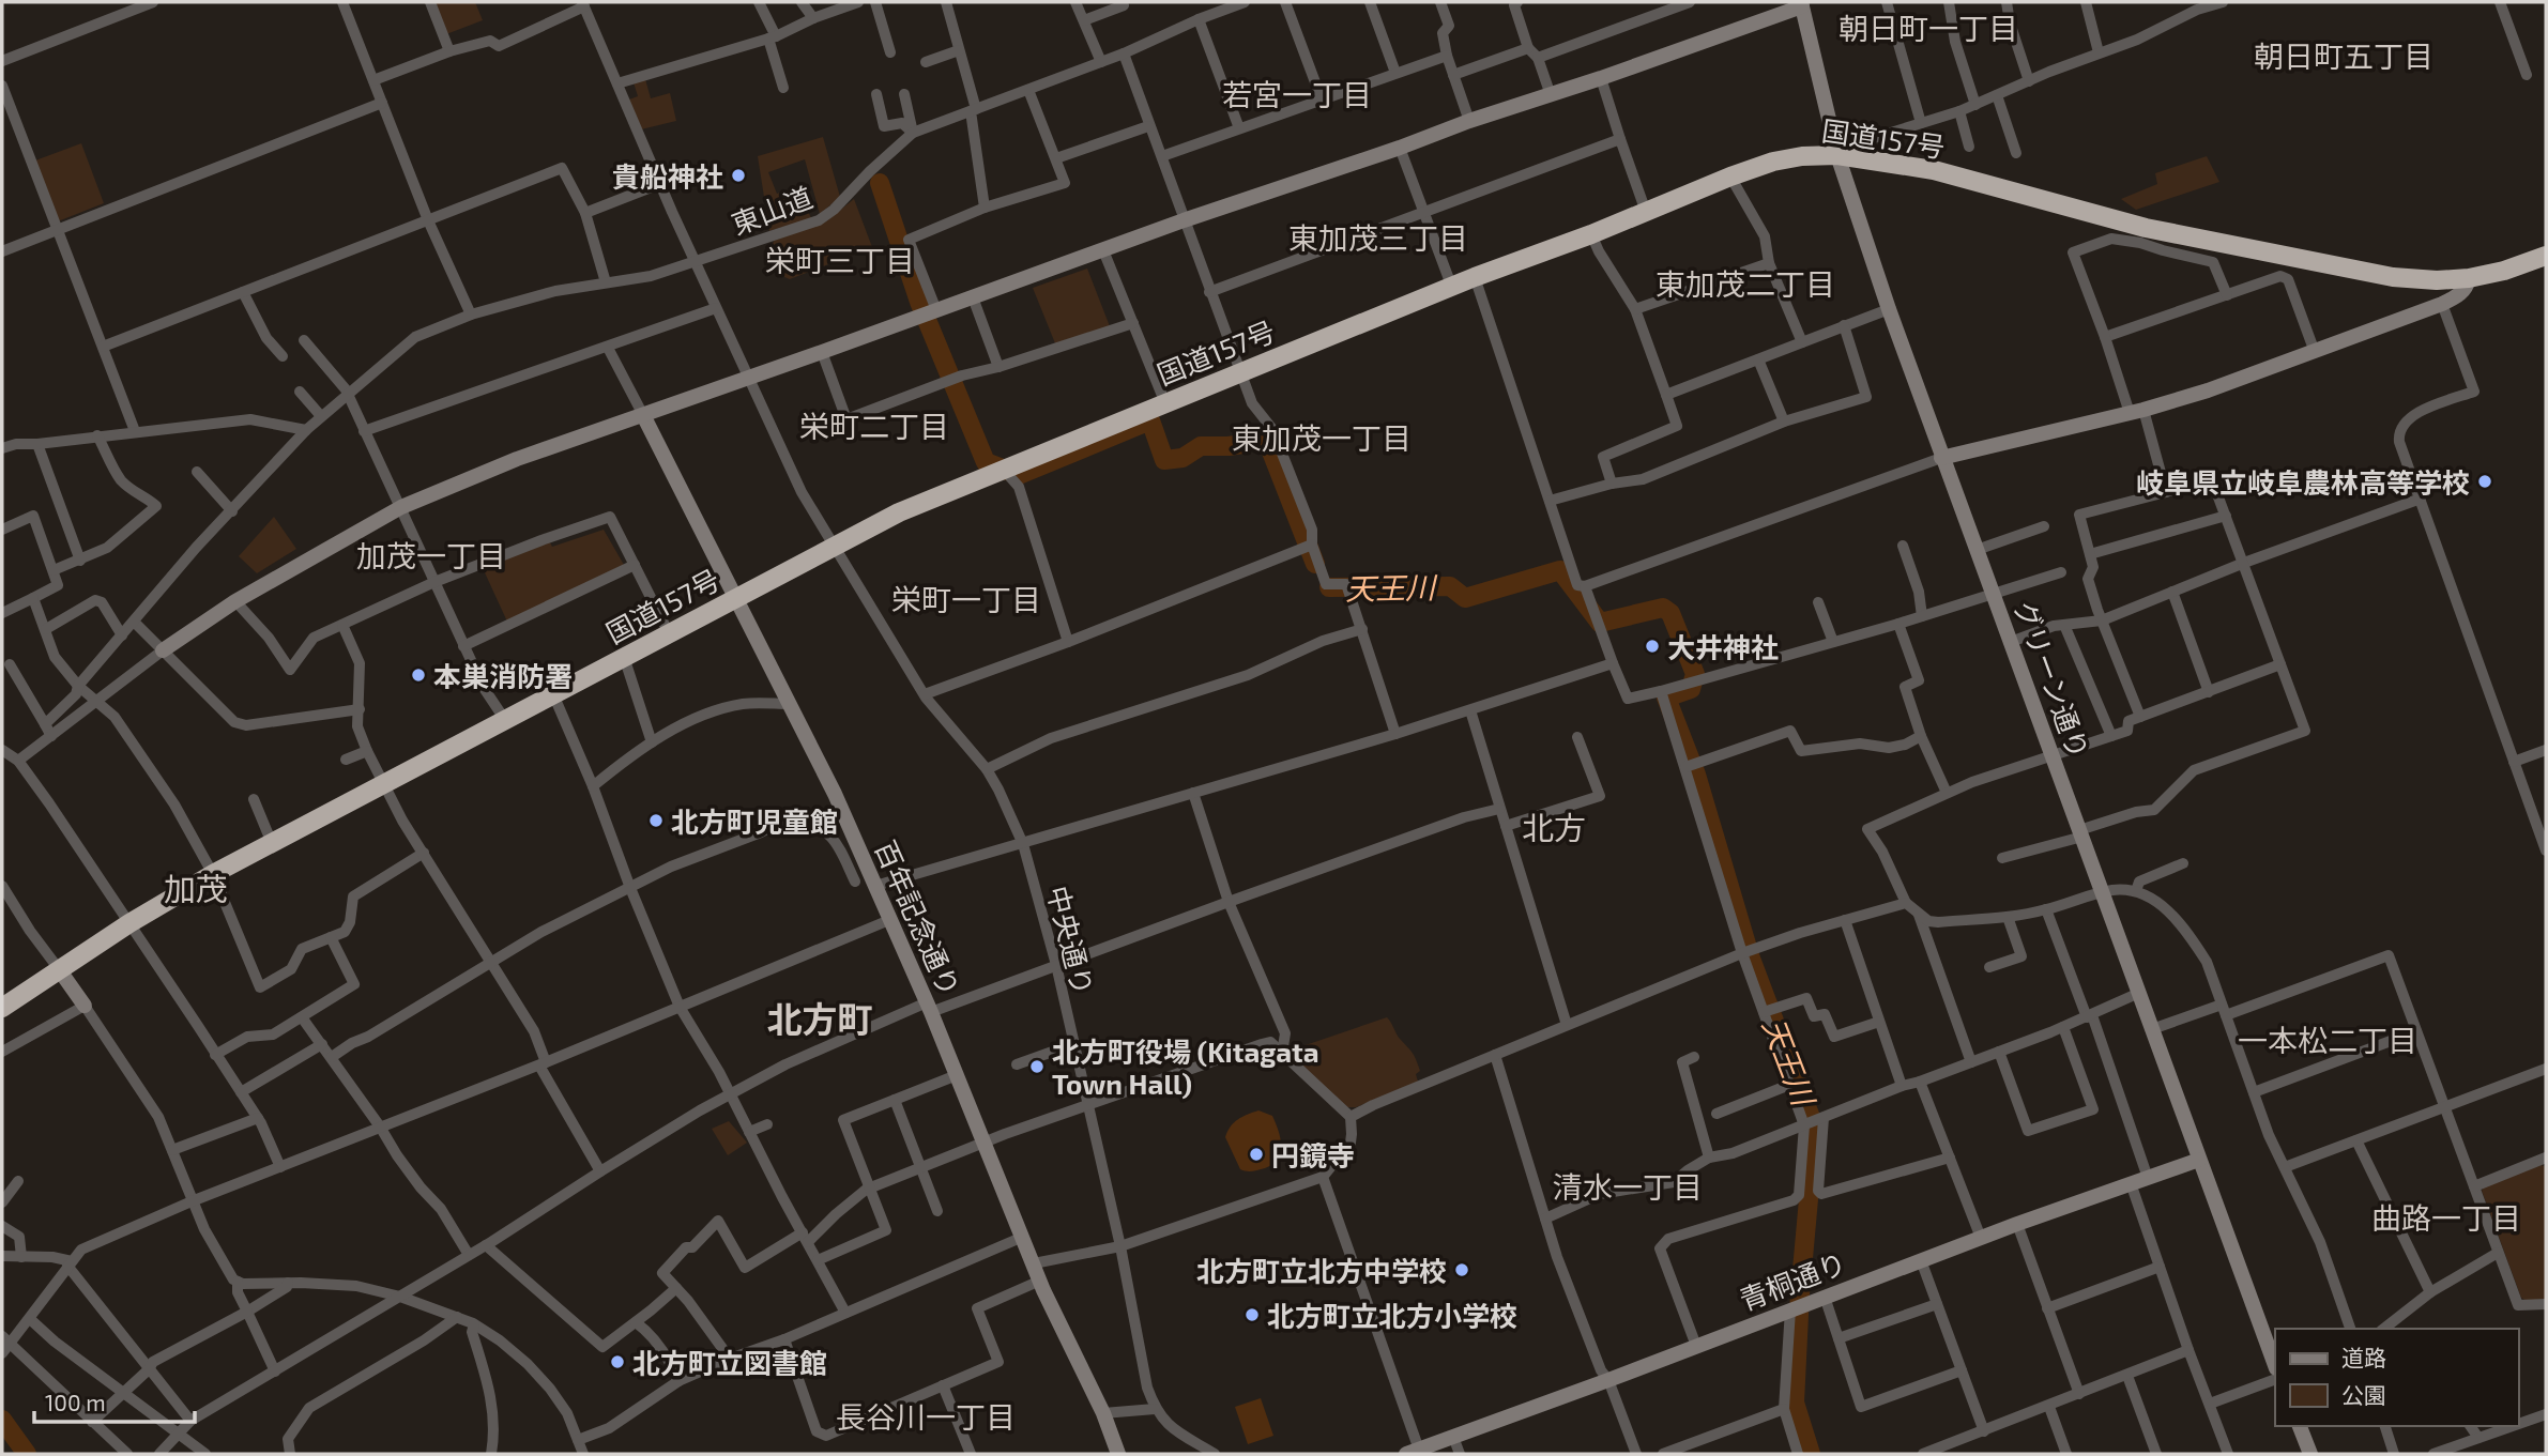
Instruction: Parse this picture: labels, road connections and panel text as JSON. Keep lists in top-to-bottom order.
{
  "streets": {
    "highway": ["国道157号"],
    "street": [
      "東山道",
      "グリーン通り",
      "百年記念通り",
      "中央通り",
      "青桐通り"
    ]
  },
  "crossings": [
    ["国道157号", "グリーン通り"],
    ["国道157号", "百年記念通り"],
    ["国道157号", "中央通り"],
    ["東山道", "中央通り"],
    ["グリーン通り", "青桐通り"]
  ],
  "districts": [
    "朝日町一丁目",
    "朝日町五丁目",
    "若宮一丁目",
    "東加茂三丁目",
    "栄町三丁目",
    "東加茂二丁目",
    "栄町二丁目",
    "東加茂一丁目",
    "加茂一丁目",
    "栄町一丁目",
    "北方",
    "加茂",
    "北方町",
    "一本松二丁目",
    "清水一丁目",
    "曲路一丁目",
    "長谷川一丁目"
  ],
  "water": ["天王川"],
  "places": [
    "貴船神社",
    "岐阜県立岐阜農林高等学校",
    "大井神社",
    "本巣消防署",
    "北方町児童館",
    "北方町役場 (Kitagata Town Hall)",
    "円鏡寺",
    "北方町立北方中学校",
    "北方町立北方小学校",
    "北方町立図書館"
  ],
  "legend": ["道路", "公園"],
  "scale_bar": "100 m"
}
